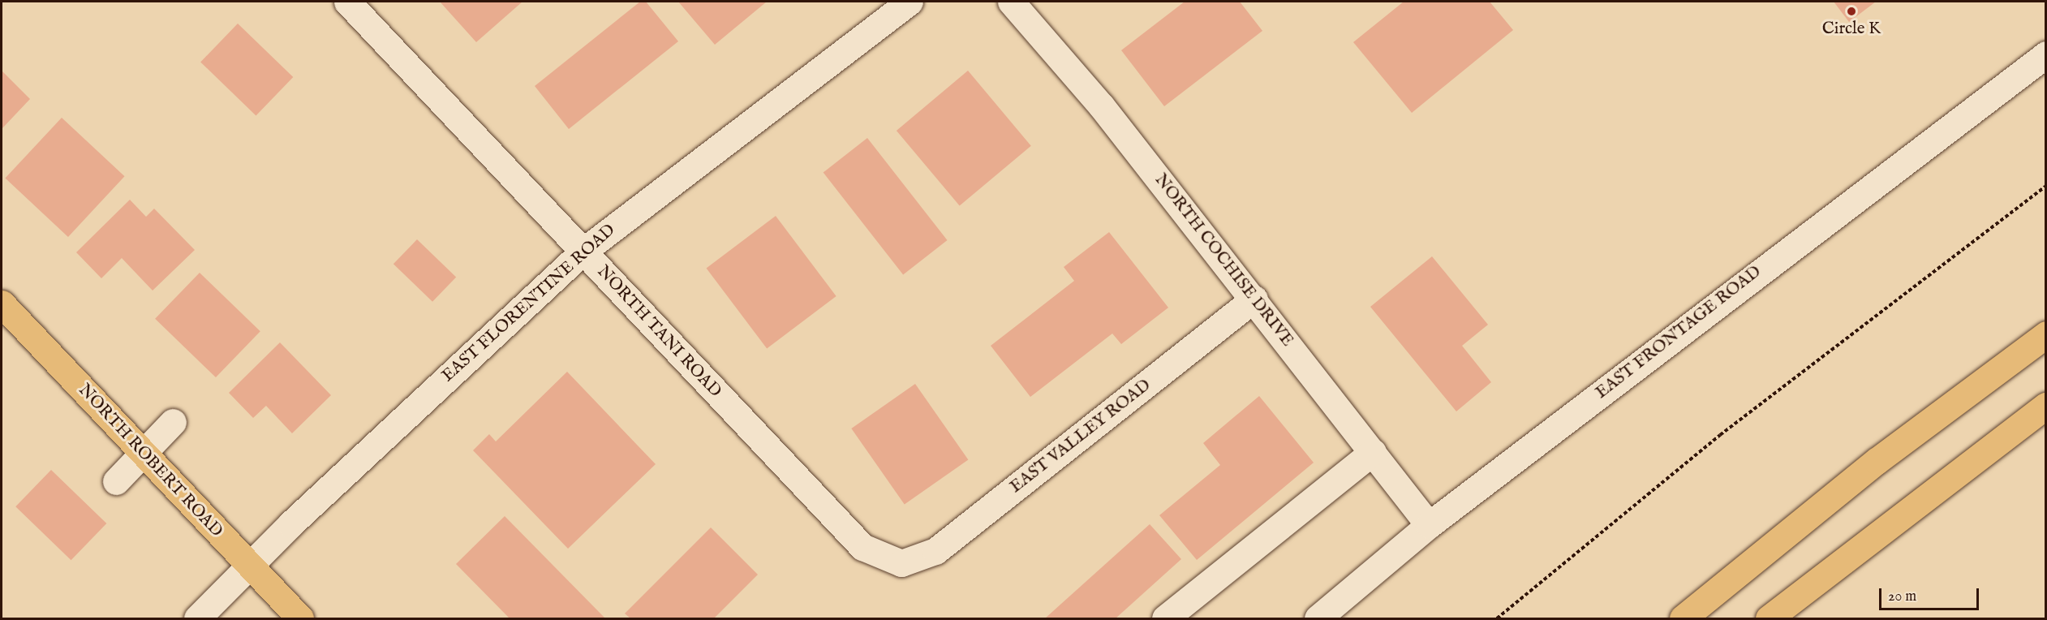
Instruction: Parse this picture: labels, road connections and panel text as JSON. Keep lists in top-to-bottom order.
{
  "streets": {
    "main road": ["NORTH ROBERT ROAD"],
    "street": [
      "NORTH COCHISE DRIVE",
      "EAST FLORENTINE ROAD",
      "NORTH TANI ROAD",
      "EAST FRONTAGE ROAD",
      "EAST VALLEY ROAD"
    ]
  },
  "crossings": [
    ["NORTH COCHISE DRIVE", "EAST FRONTAGE ROAD"],
    ["NORTH COCHISE DRIVE", "EAST VALLEY ROAD"],
    ["EAST FLORENTINE ROAD", "NORTH TANI ROAD"],
    ["EAST FLORENTINE ROAD", "NORTH ROBERT ROAD"],
    ["NORTH TANI ROAD", "EAST VALLEY ROAD"]
  ],
  "places": ["Circle K"],
  "scale_bar": "20 m"
}
